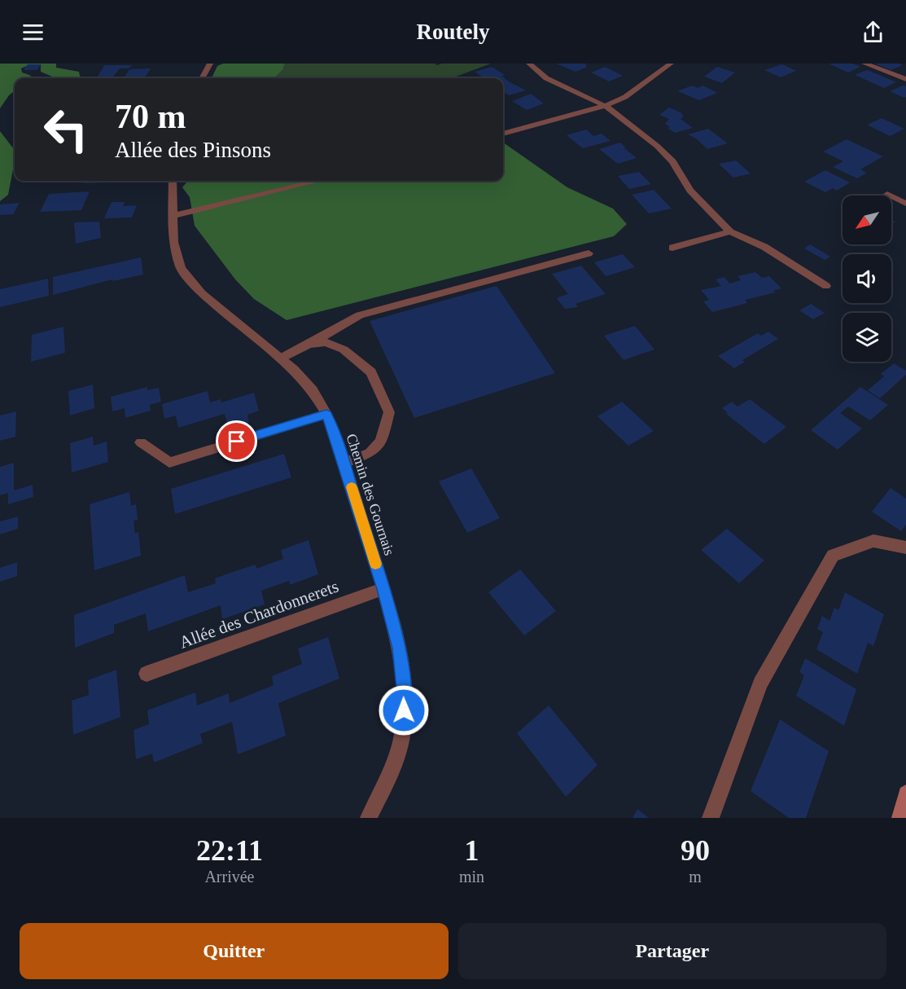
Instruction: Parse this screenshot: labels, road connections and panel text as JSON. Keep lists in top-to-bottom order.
{
  "streets": {
    "street": ["Chemin des Gournais", "Allée des Chardonnerets"]
  },
  "crossings": [
    ["Chemin des Gournais", "Allée des Chardonnerets"]
  ],
  "north": "bottom left",
  "page": {
    "header": "Routely",
    "turn": ["70 m", "Allée des Pinsons"],
    "eta": [
      "22:11",
      "Arrivée",
      "1",
      "min",
      "90",
      "m"
    ],
    "buttons": ["Quitter", "Partager"]
  }
}
